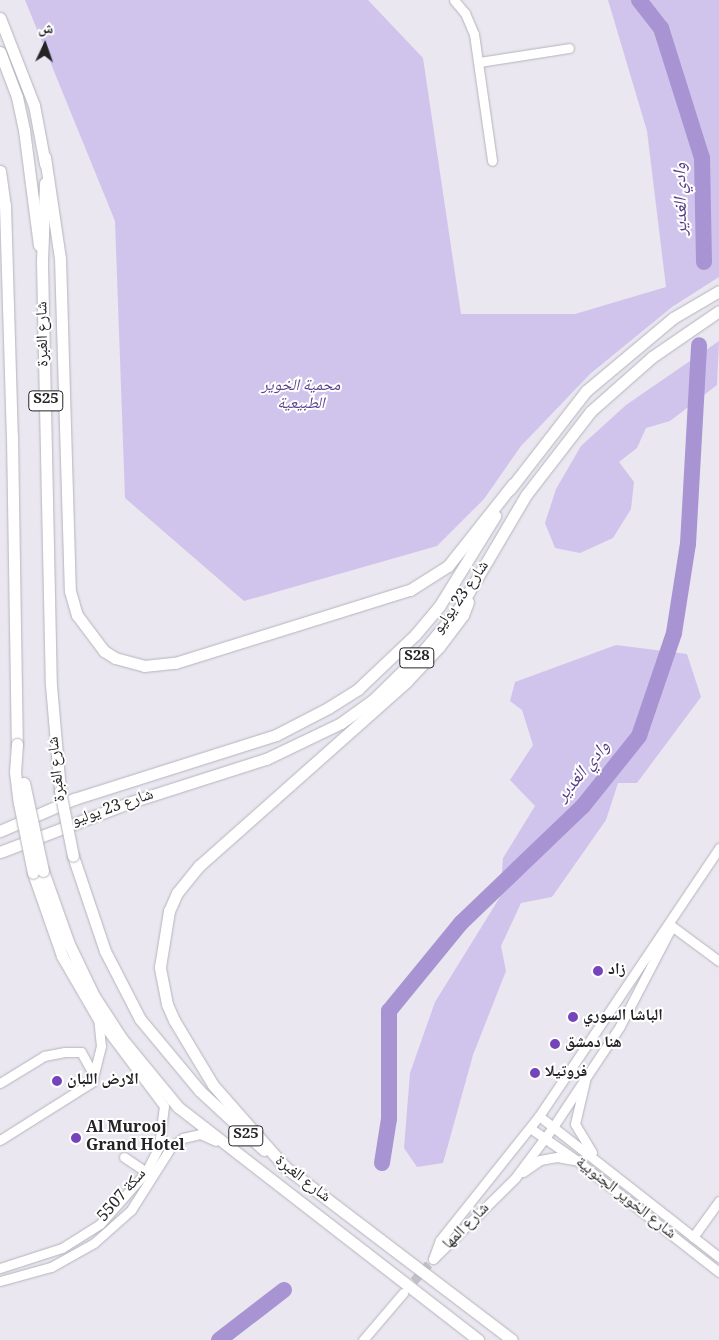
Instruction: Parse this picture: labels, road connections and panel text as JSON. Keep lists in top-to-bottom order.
{
  "streets": {
    "main road": [
      "شارع الغبرة",
      "S25",
      "شارع 23 يوليو",
      "S28"
    ],
    "street": ["سكة 5507", "شارع الخوير الجنوبية", "شارع المها"]
  },
  "crossings": [
    ["شارع الغبرة", "سكة 5507"],
    ["شارع الخوير الجنوبية", "شارع المها"]
  ],
  "water": ["وادي الغدير"],
  "parks": ["محمية الخوير الطبيعية"],
  "places": [
    "زاد",
    "الباشا السوري",
    "هنا دمشق",
    "فروتيلا",
    "الارض اللبان",
    "Al Murooj Grand Hotel"
  ],
  "north": "top"
}
